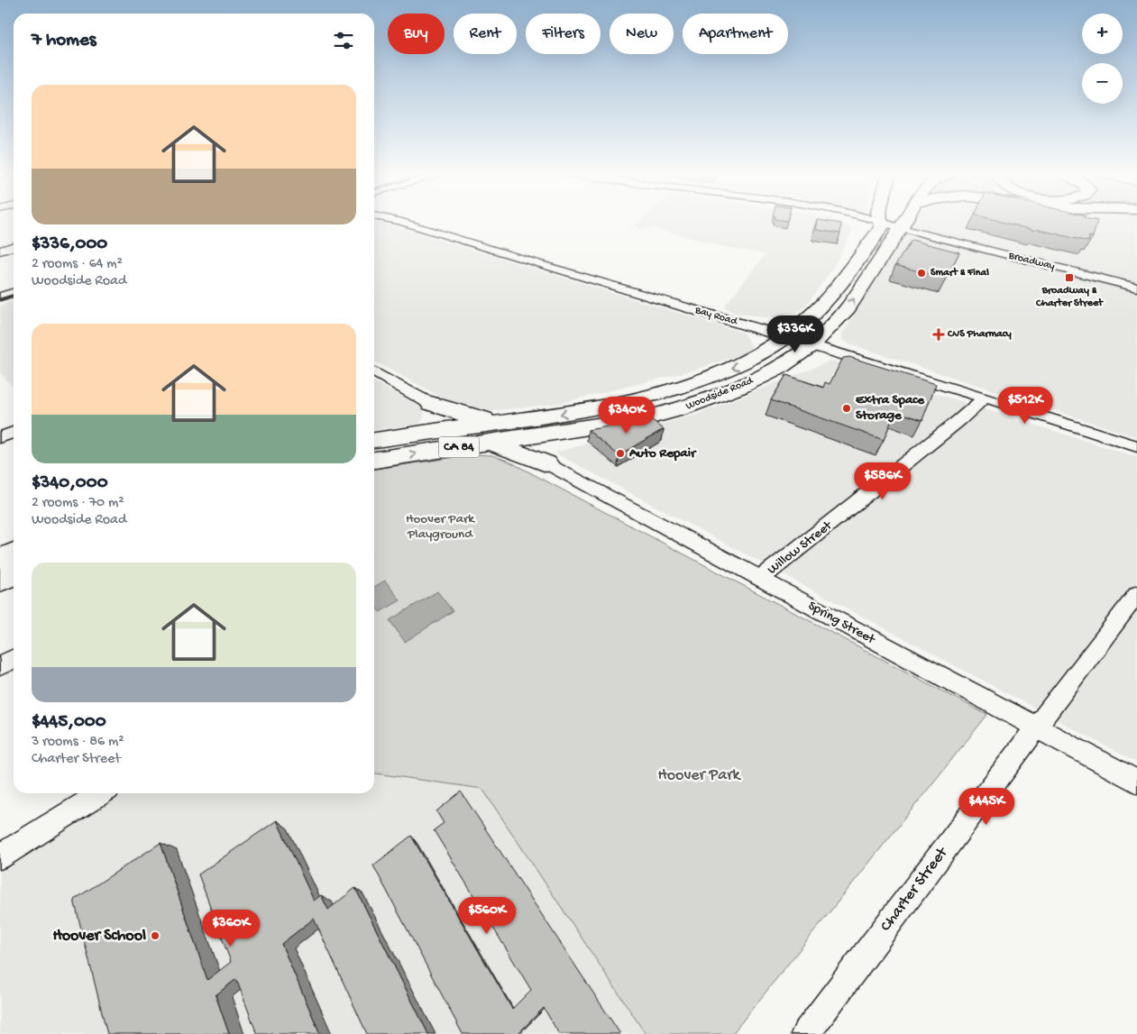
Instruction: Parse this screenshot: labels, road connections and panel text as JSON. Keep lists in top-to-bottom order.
{
  "streets": {
    "highway": ["Woodside Road", "CA 84"],
    "street": [
      "Broadway",
      "Bay Road",
      "Willow Street",
      "Spring Street",
      "Charter Street"
    ]
  },
  "crossings": [
    ["Broadway", "Woodside Road"],
    ["Bay Road", "Woodside Road"],
    ["Bay Road", "Willow Street"],
    ["Willow Street", "Spring Street"],
    ["Spring Street", "Charter Street"]
  ],
  "parks": ["Hoover Park Playground", "Hoover Park"],
  "places": {
    "other": [
      "Smart & Final",
      "Extra Space Storage",
      "Auto Repair",
      "Hoover School"
    ],
    "transit": ["Broadway & Charter Street"],
    "health": ["CVS Pharmacy"]
  },
  "page": {
    "map_buttons": ["+", "−"],
    "chip": [
      "Buy",
      "Rent",
      "Filters",
      "New",
      "Apartment"
    ],
    "heading": "7 homes",
    "list": [
      {
        "name": "$336,000",
        "note": "2 rooms · 64 m² · Woodside Road"
      },
      {
        "name": "$340,000",
        "note": "2 rooms · 70 m² · Woodside Road"
      },
      {
        "name": "$445,000",
        "note": "3 rooms · 86 m² · Charter Street"
      }
    ],
    "price": [
      "$336K",
      "$512K",
      "$340K",
      "$586K",
      "$445K",
      "$560K",
      "$360K"
    ]
  }
}
